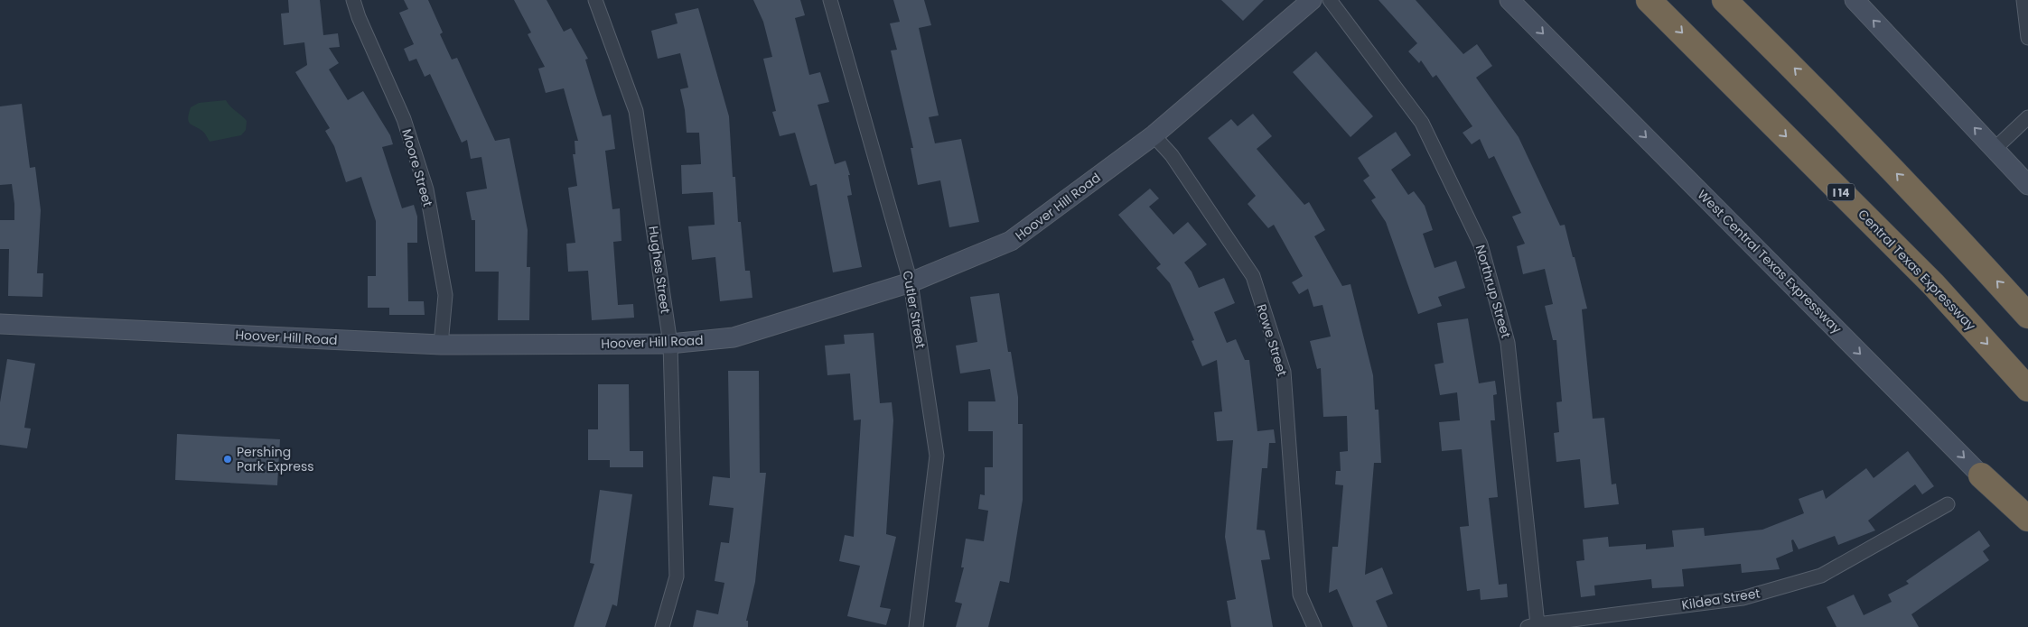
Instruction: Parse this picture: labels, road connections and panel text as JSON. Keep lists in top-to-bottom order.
{
  "streets": {
    "highway": ["I 14", "Central Texas Expressway"],
    "street": [
      "Moore Street",
      "Hoover Hill Road",
      "West Central Texas Expressway",
      "Hughes Street",
      "Northrup Street",
      "Cutler Street",
      "Rowe Street",
      "Kildea Street"
    ]
  },
  "crossings": [
    ["Moore Street", "Hoover Hill Road"],
    ["Hoover Hill Road", "Hughes Street"],
    ["Hoover Hill Road", "Cutler Street"],
    ["Hoover Hill Road", "Rowe Street"],
    ["Northrup Street", "Kildea Street"]
  ],
  "one_way": ["West Central Texas Expressway"],
  "places": ["Pershing Park Express"]
}
